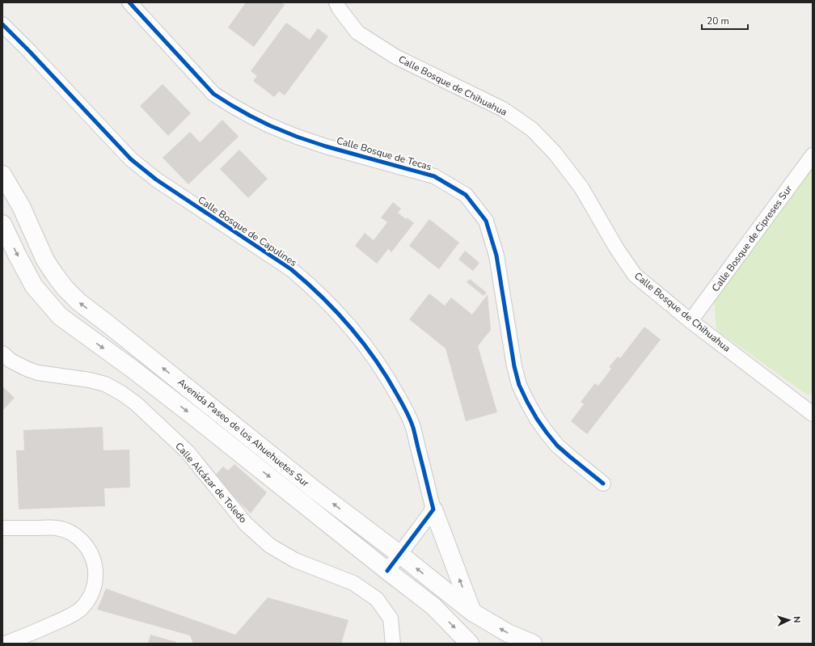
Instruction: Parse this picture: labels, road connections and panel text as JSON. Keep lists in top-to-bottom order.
{
  "streets": {
    "street": [
      "Calle Bosque de Chihuahua",
      "Calle Bosque de Tecas",
      "Calle Bosque de Capulines",
      "Calle Bosque de Cipreses Sur",
      "Avenida Paseo de los Ahuehuetes Sur",
      "Calle Alcázar de Toledo"
    ]
  },
  "crossings": [
    ["Calle Bosque de Chihuahua", "Calle Bosque de Cipreses Sur"]
  ],
  "scale_bar": "20 m",
  "north": "right"
}
